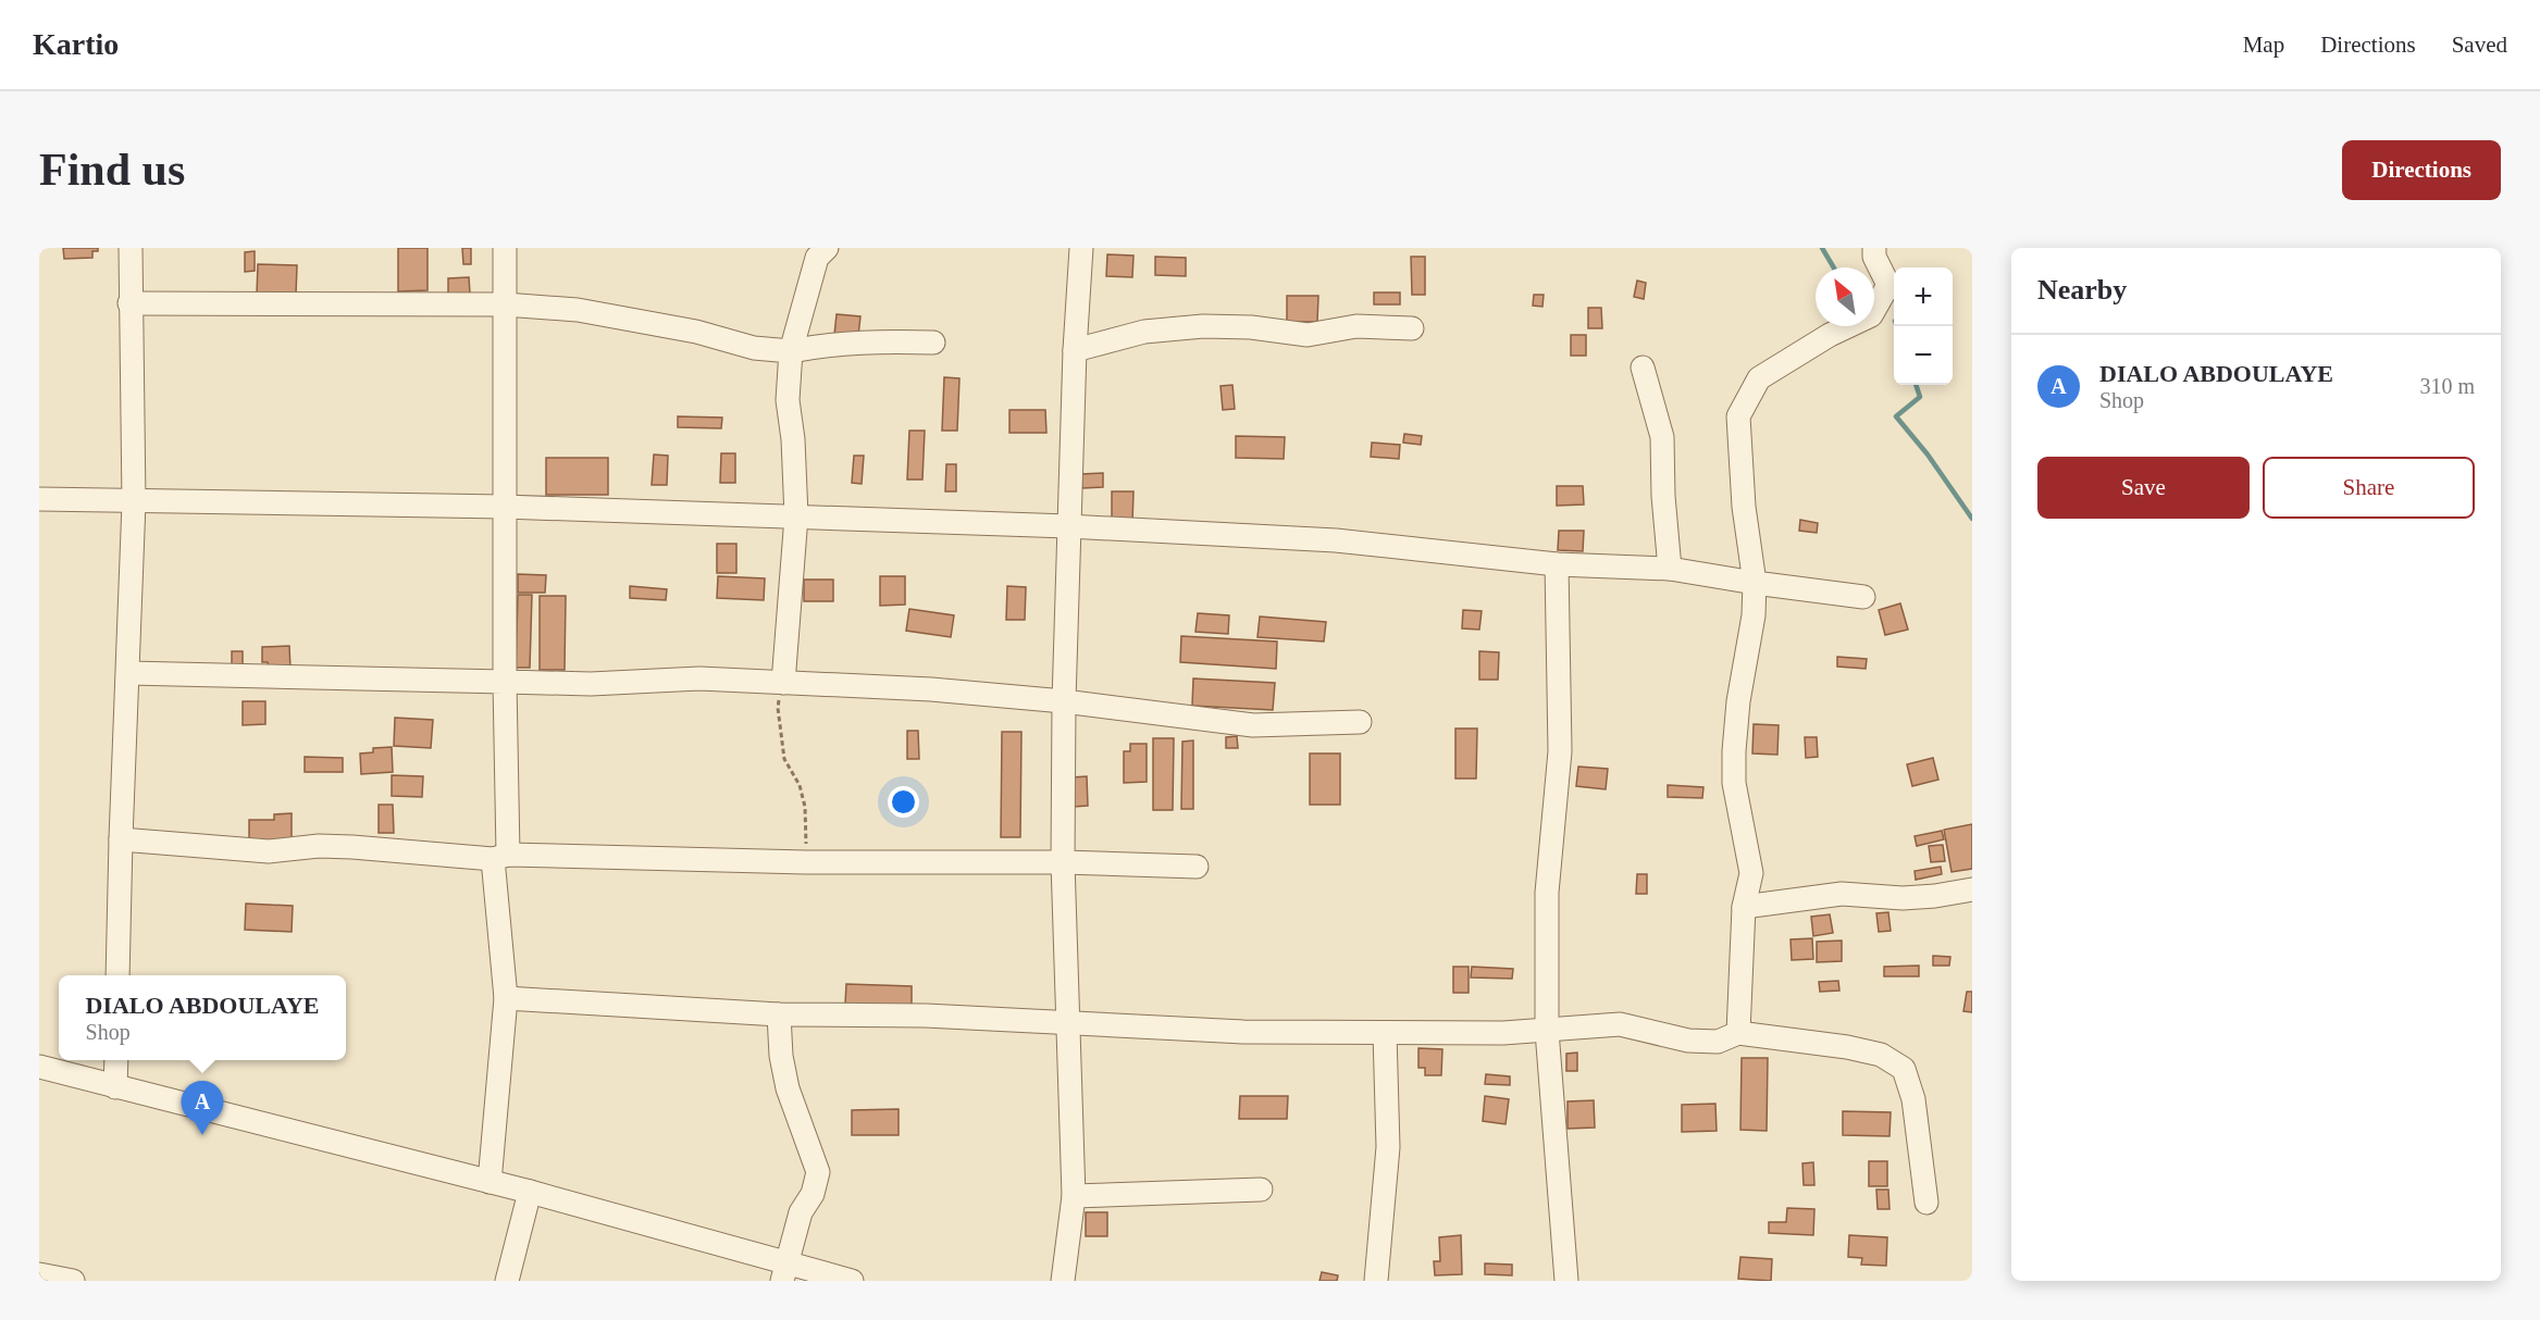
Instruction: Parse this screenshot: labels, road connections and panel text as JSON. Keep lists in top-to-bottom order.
{
  "north": "top left",
  "page": {
    "header": "Kartio",
    "nav": ["Map", "Directions", "Saved"],
    "buttons": [
      "Directions",
      ["Save", "Share"]
    ],
    "title": "Find us",
    "heading": "Nearby",
    "map_buttons": ["+", "−"],
    "list": [
      {
        "mark": "A",
        "name": "DIALO ABDOULAYE",
        "note": "Shop",
        "value": "310 m"
      }
    ],
    "popup": ["DIALO ABDOULAYE", "Shop"],
    "pins": "A"
  }
}
